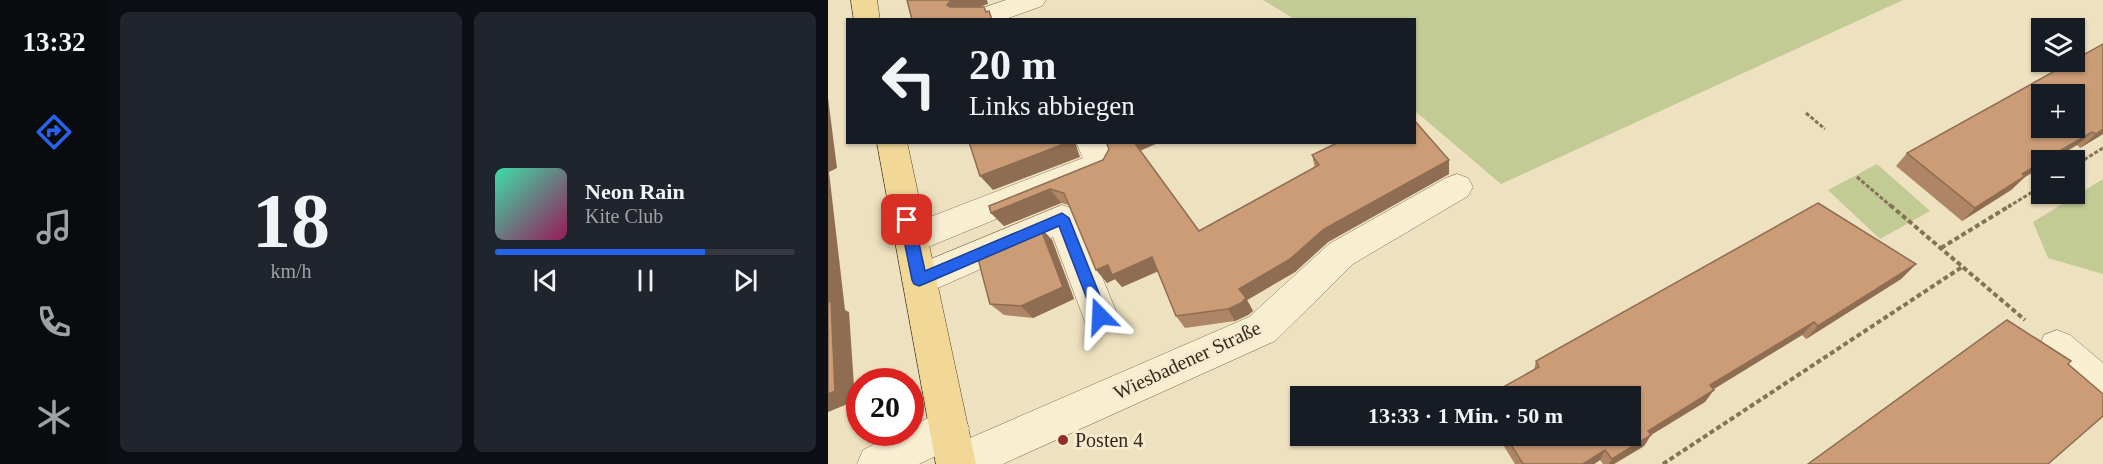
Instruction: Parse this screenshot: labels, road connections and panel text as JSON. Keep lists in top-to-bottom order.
{
  "streets": {
    "street": ["Wiesbadener Straße"]
  },
  "places": ["Posten 4"],
  "page": {
    "tabs": "13:32",
    "tile": ["18", "km/h"],
    "map_buttons": ["+", "−"],
    "turn": ["20 m", "Links abbiegen"],
    "song": ["Neon Rain", "Kite Club"],
    "limit": "20",
    "trip": "13:33 · 1 Min. · 50 m"
  }
}
